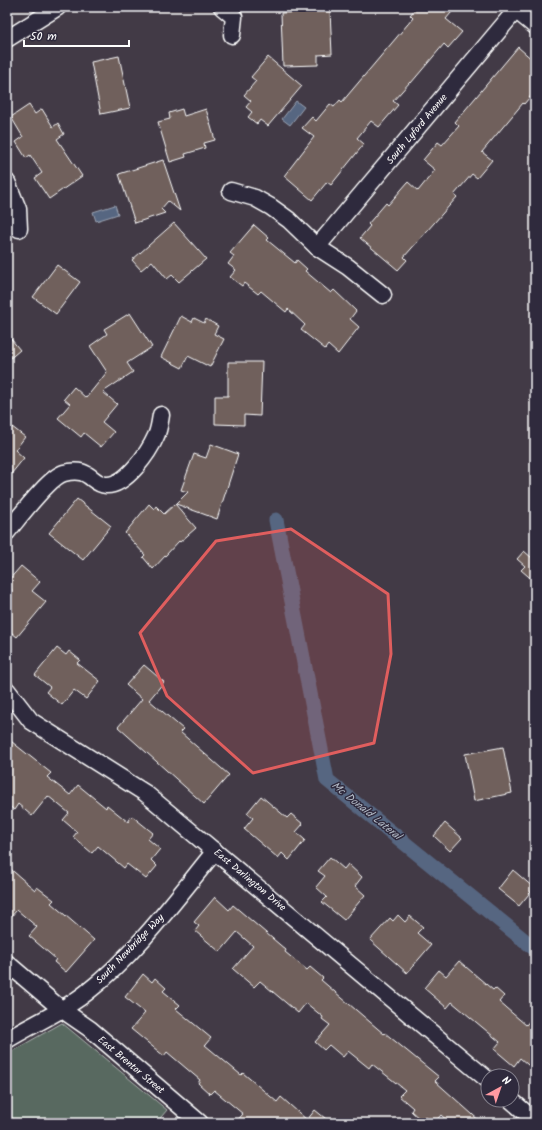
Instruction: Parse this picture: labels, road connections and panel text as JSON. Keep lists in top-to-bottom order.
{
  "streets": {
    "street": [
      "South Lyford Avenue",
      "East Darlington Drive",
      "South Newbridge Way",
      "East Brentor Street"
    ]
  },
  "crossings": [
    ["East Darlington Drive", "South Newbridge Way"],
    ["South Newbridge Way", "East Brentor Street"]
  ],
  "water": ["Mc Donald Lateral"],
  "scale_bar": "50 m",
  "north": "top right"
}
